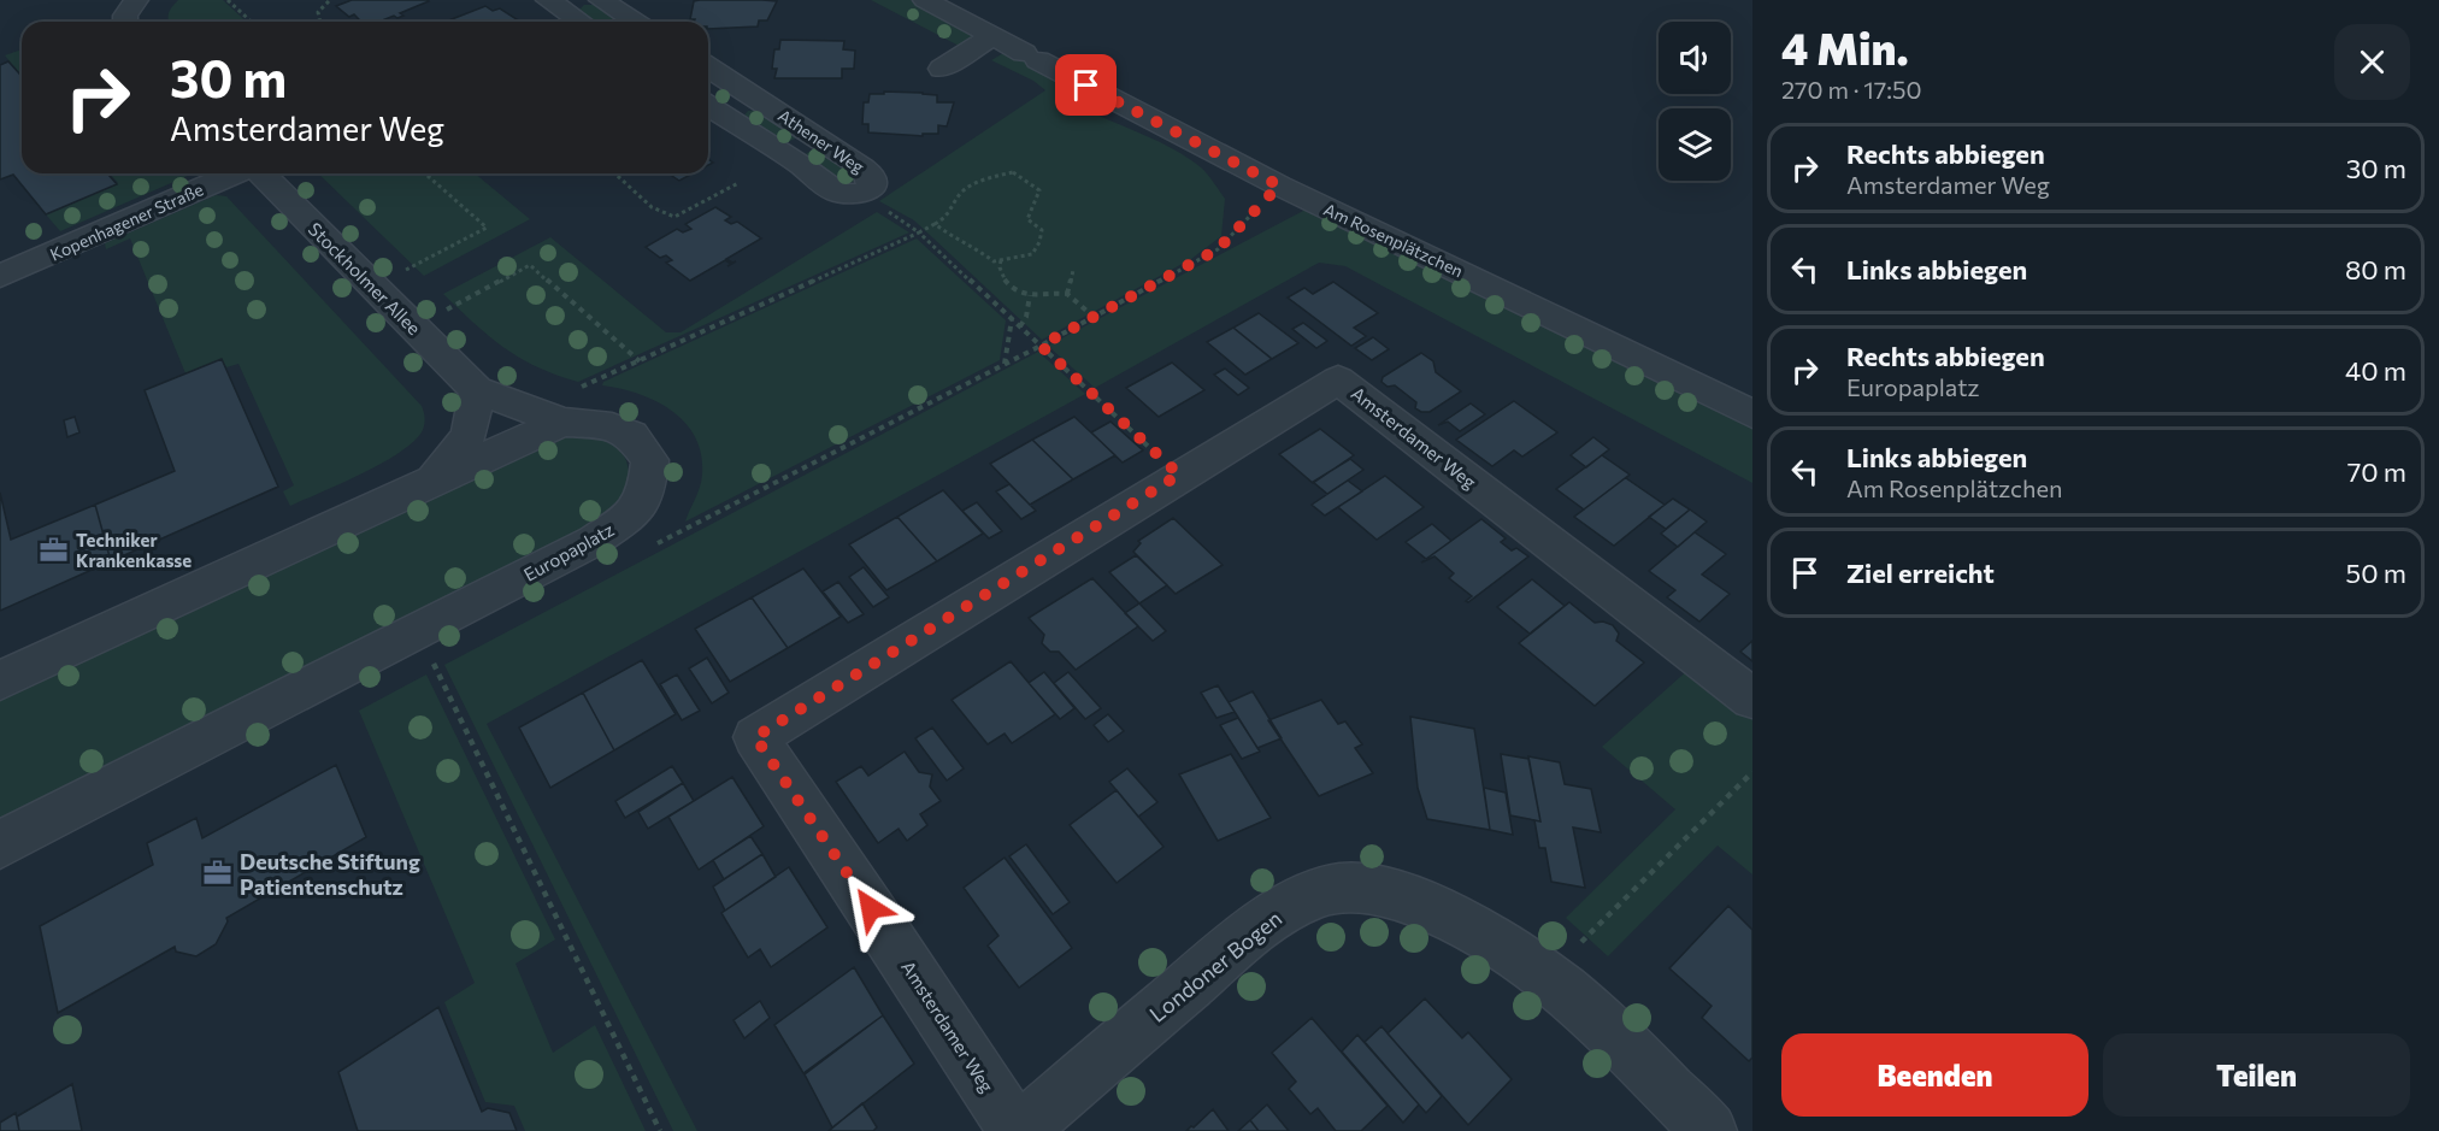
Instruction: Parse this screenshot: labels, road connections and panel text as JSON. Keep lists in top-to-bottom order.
{
  "streets": {
    "street": [
      "Athener Weg",
      "Kopenhagener Straße",
      "Am Rosenplätzchen",
      "Stockholmer Allee",
      "Amsterdamer Weg",
      "Europaplatz",
      "Londoner Bogen"
    ]
  },
  "crossings": [
    ["Stockholmer Allee", "Europaplatz"],
    ["Amsterdamer Weg", "Londoner Bogen"]
  ],
  "places": {
    "office": ["Techniker Krankenkasse", "Deutsche Stiftung Patientenschutz"]
  },
  "page": {
    "heading": ["4 Min.", "270 m · 17:50"],
    "turn": ["30 m", "Amsterdamer Weg"],
    "list": [
      {
        "name": "Rechts abbiegen",
        "note": "Amsterdamer Weg",
        "value": "30 m"
      },
      {
        "name": "Links abbiegen",
        "value": "80 m"
      },
      {
        "name": "Rechts abbiegen",
        "note": "Europaplatz",
        "value": "40 m"
      },
      {
        "name": "Links abbiegen",
        "note": "Am Rosenplätzchen",
        "value": "70 m"
      },
      {
        "name": "Ziel erreicht",
        "value": "50 m"
      }
    ],
    "buttons": ["Beenden", "Teilen"]
  }
}
